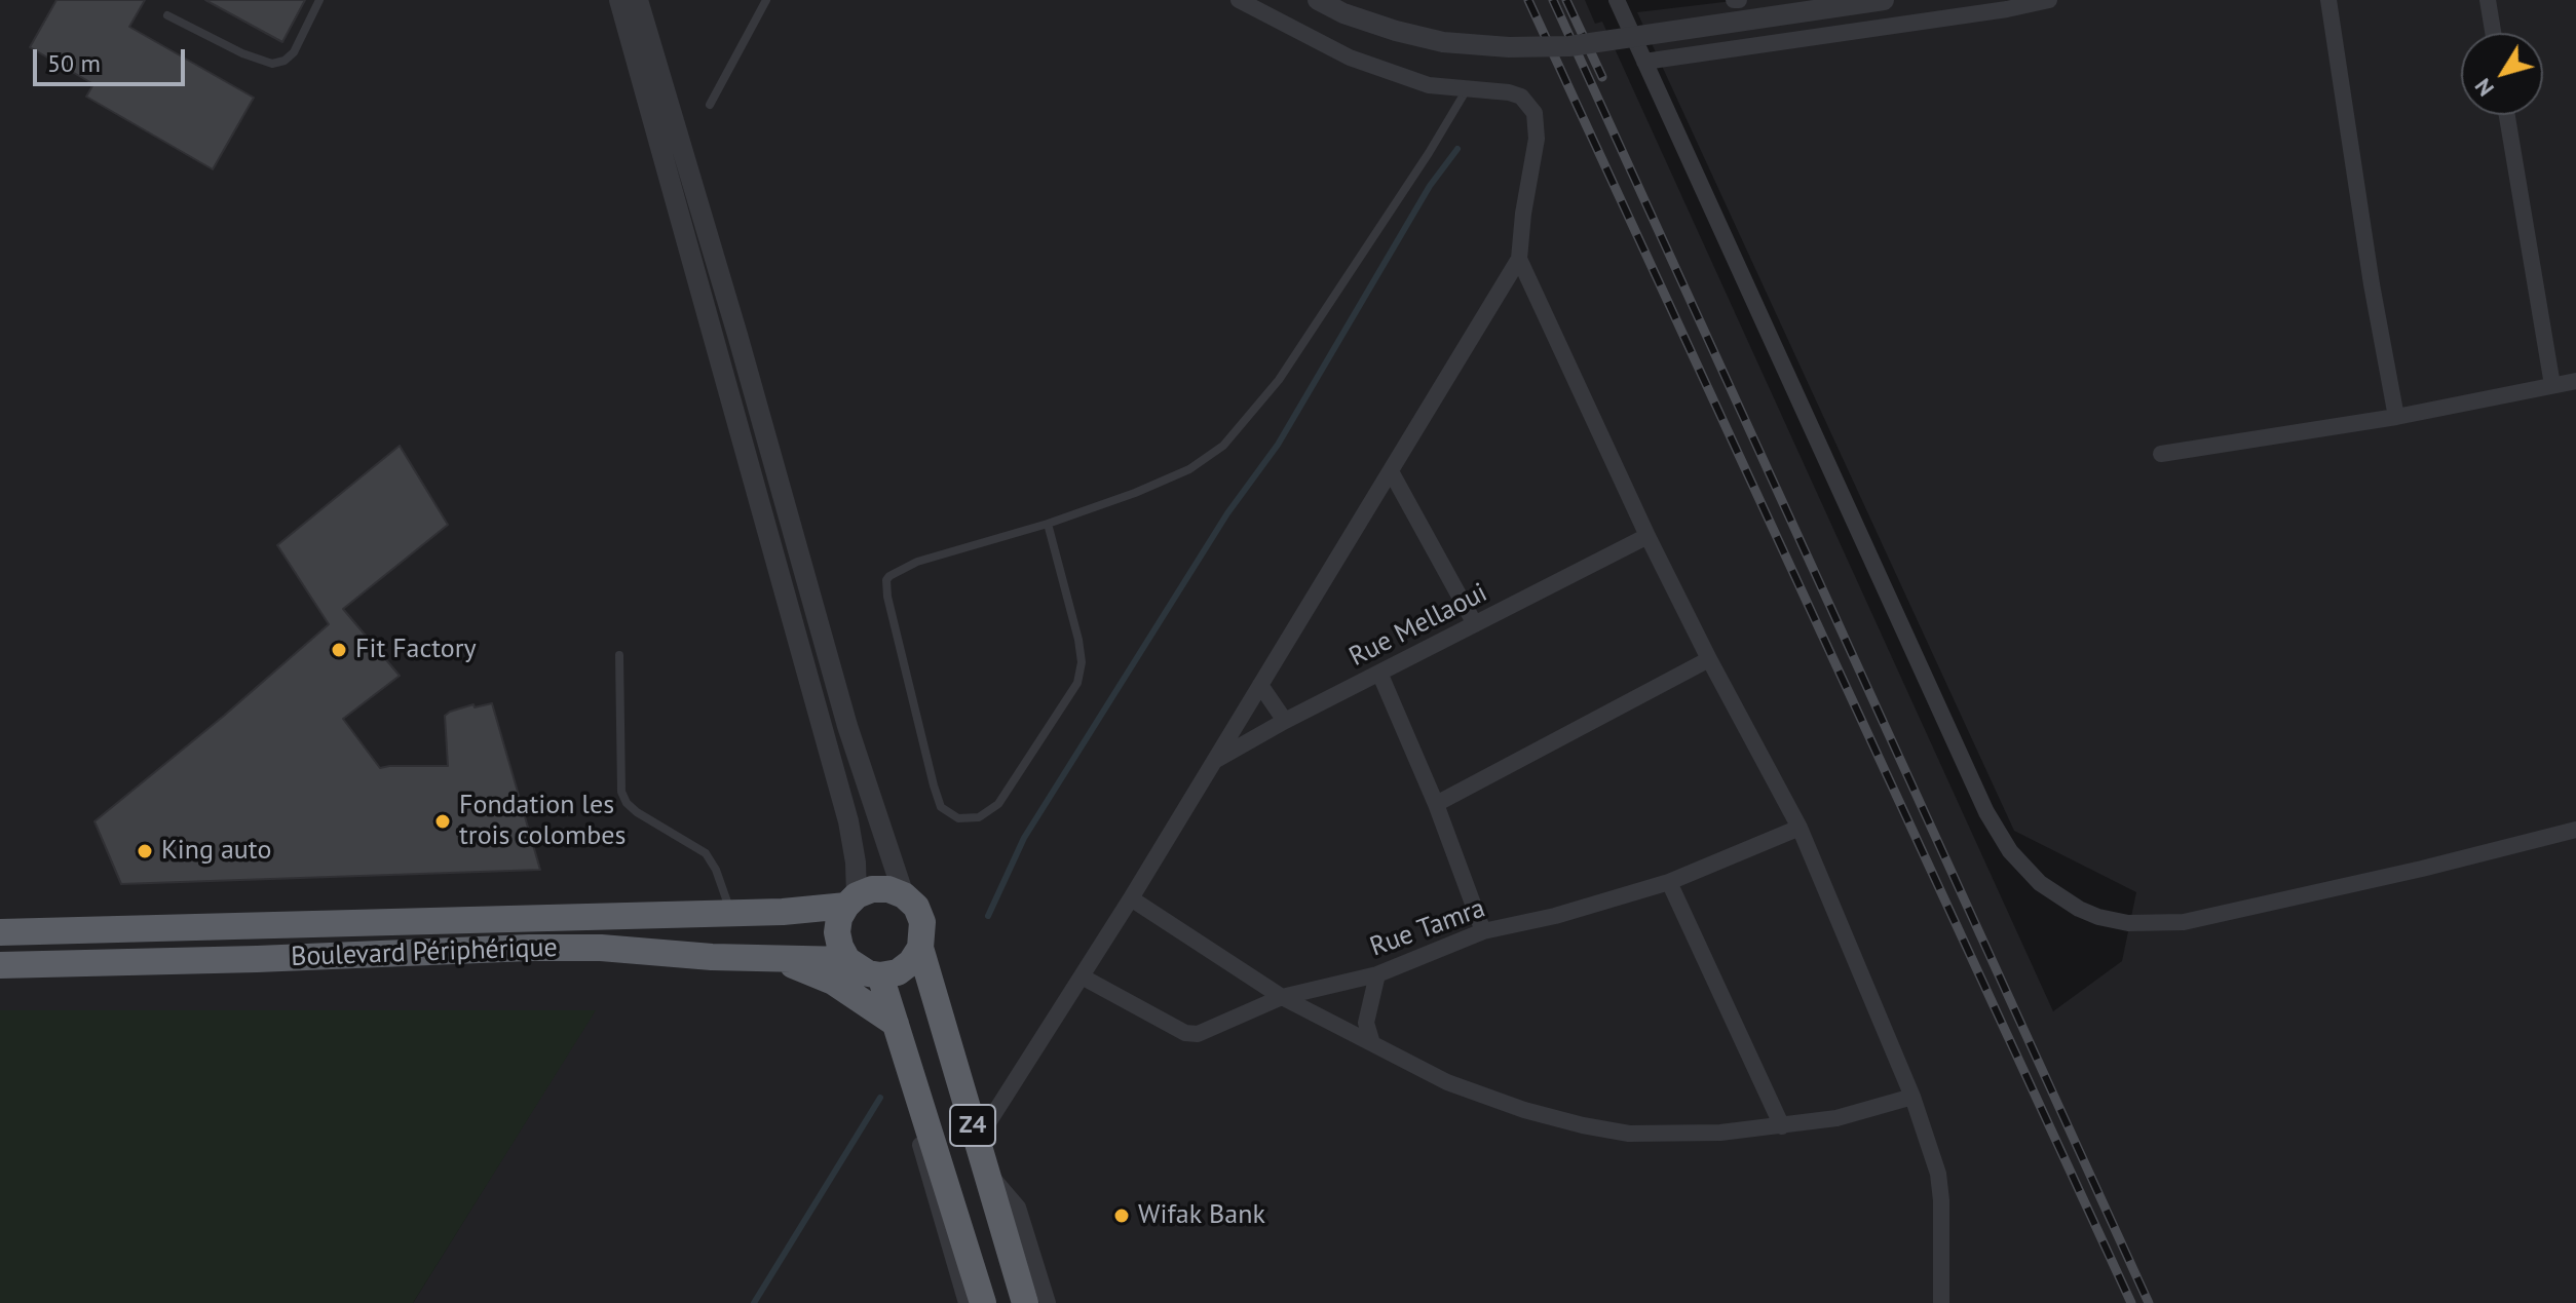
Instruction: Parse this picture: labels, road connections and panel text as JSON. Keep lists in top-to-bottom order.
{
  "streets": {
    "highway": ["Boulevard Périphérique", "Z4"],
    "street": ["Rue Mellaoui", "Rue Tamra"]
  },
  "crossings": [
    ["Boulevard Périphérique", "Z4"]
  ],
  "places": [
    "Fit Factory",
    "Fondation les trois colombes",
    "King auto",
    "Wifak Bank"
  ],
  "scale_bar": "50 m",
  "north": "bottom left"
}
